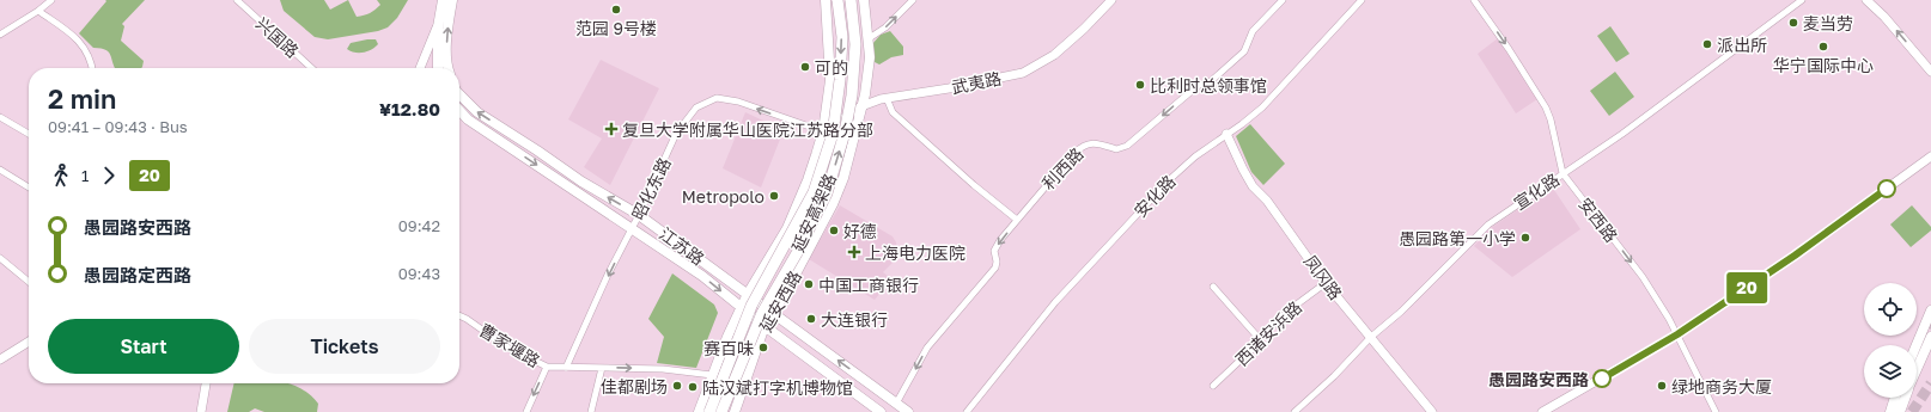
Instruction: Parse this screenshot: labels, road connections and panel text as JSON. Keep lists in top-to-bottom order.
{
  "streets": {
    "highway": ["延安高架路"],
    "main road": ["江苏路", "延安西路"],
    "street": [
      "兴国路",
      "武夷路",
      "利西路",
      "昭化东路",
      "宣化路",
      "安化路",
      "安西路",
      "凤冈路",
      "西诸安浜路",
      "曹家堰路"
    ]
  },
  "crossings": [
    ["武夷路", "昭化东路"],
    ["武夷路", "延安西路"],
    ["利西路", "江苏路"],
    ["昭化东路", "江苏路"],
    ["昭化东路", "延安西路"],
    ["昭化东路", "曹家堰路"],
    ["宣化路", "安西路"],
    ["宣化路", "凤冈路"],
    ["安化路", "凤冈路"],
    ["江苏路", "延安西路"],
    ["凤冈路", "西诸安浜路"],
    ["延安西路", "曹家堰路"]
  ],
  "one_way": [
    "利西路",
    "昭化东路",
    "安西路",
    "曹家堰路"
  ],
  "places": {
    "other": [
      "范园 9号楼",
      "麦当劳",
      "派出所",
      "华宁国际中心",
      "可的",
      "比利时总领事馆",
      "Metropolo",
      "好德",
      "愚园路第一小学",
      "中国工商银行",
      "大连银行",
      "赛百味",
      "愚园路安西路",
      "佳都剧场",
      "绿地商务大厦",
      "陆汉斌打字机博物馆"
    ],
    "health": ["复旦大学附属华山医院江苏路分部", "上海电力医院"]
  },
  "lines": ["bus line 20"],
  "page": {
    "on_map": "20",
    "heading": ["2 min", "09:41 – 09:43 · Bus", "¥12.80"],
    "legs": ["1", "20"],
    "list": [
      {
        "name": "愚园路安西路",
        "value": "09:42"
      },
      {
        "name": "愚园路定西路",
        "value": "09:43"
      }
    ],
    "buttons": ["Start", "Tickets"]
  }
}
